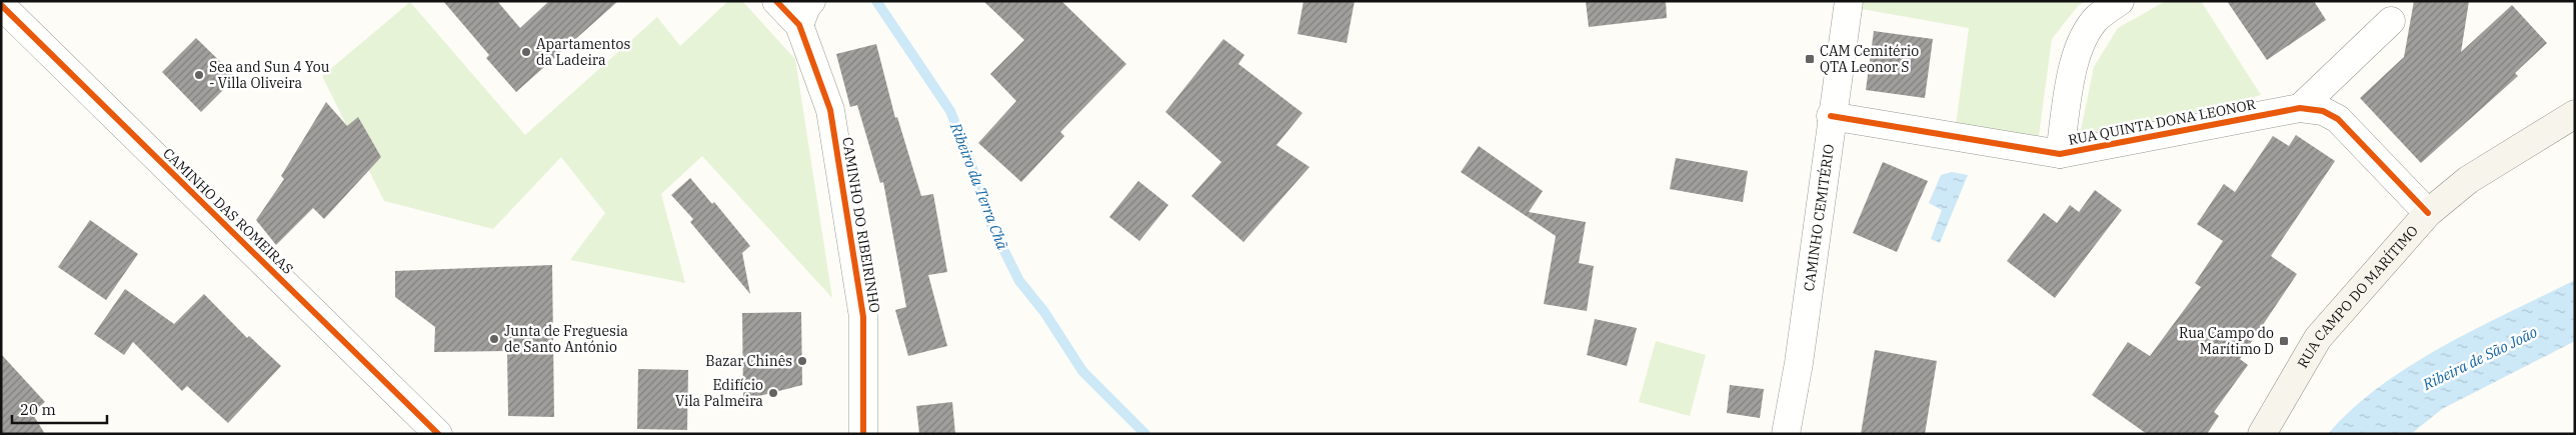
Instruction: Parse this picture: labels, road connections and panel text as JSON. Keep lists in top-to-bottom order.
{
  "streets": {
    "main road": ["RUA CAMPO DO MARÍTIMO"],
    "street": [
      "RUA QUINTA DONA LEONOR",
      "CAMINHO DAS ROMEIRAS",
      "CAMINHO CEMITÉRIO",
      "CAMINHO DO RIBEIRINHO"
    ]
  },
  "crossings": [
    ["RUA QUINTA DONA LEONOR", "CAMINHO CEMITÉRIO"],
    ["RUA QUINTA DONA LEONOR", "RUA CAMPO DO MARÍTIMO"]
  ],
  "water": ["Ribeiro da Terra Chã", "Ribeira de São João"],
  "places": {
    "other": [
      "Apartamentos da Ladeira",
      "Sea and Sun 4 You - Villa Oliveira",
      "Junta de Freguesia de Santo António",
      "Bazar Chinês",
      "Edifício Vila Palmeira"
    ],
    "transit": ["CAM Cemitério QTA Leonor S", "Rua Campo do Marítimo D"]
  },
  "scale_bar": "20 m"
}
